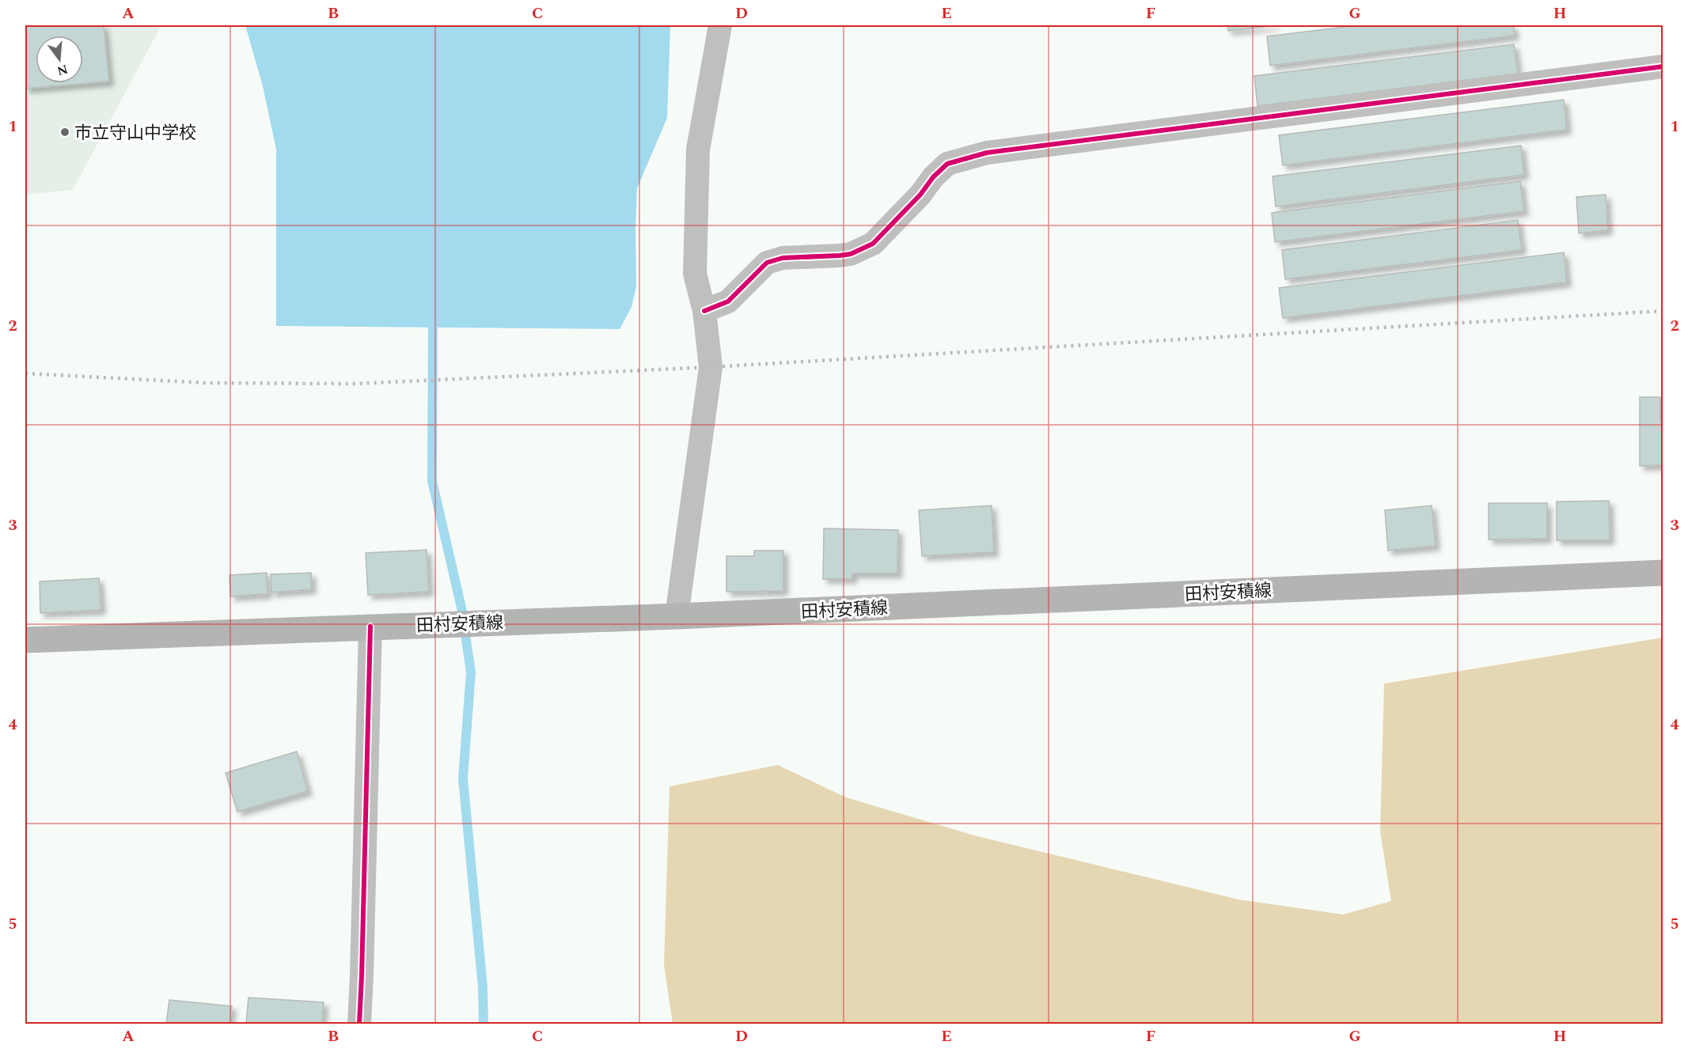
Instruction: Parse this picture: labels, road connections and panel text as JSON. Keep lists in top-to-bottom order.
{
  "streets": {
    "main road": ["田村安積線"]
  },
  "places": ["市立守山中学校"],
  "north": "bottom",
  "grid": {
    "columns": [
      "A",
      "B",
      "C",
      "D",
      "E",
      "F",
      "G",
      "H"
    ],
    "rows": [
      "1",
      "2",
      "3",
      "4",
      "5"
    ]
  }
}
